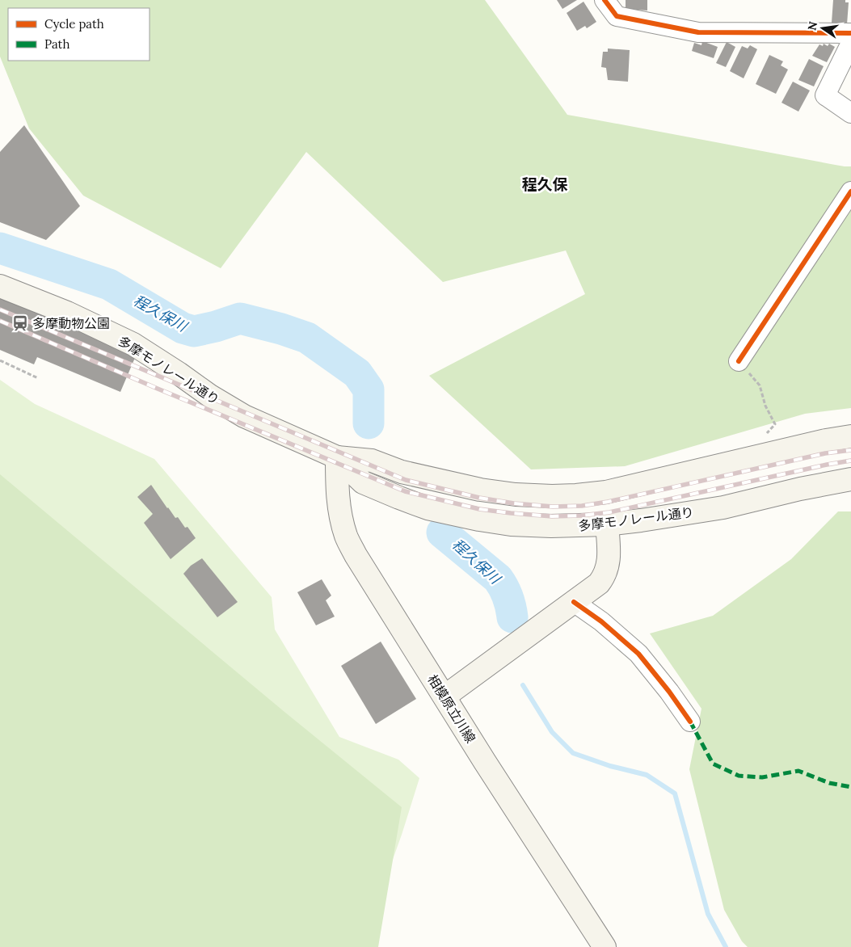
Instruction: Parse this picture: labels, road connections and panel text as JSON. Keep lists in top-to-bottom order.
{
  "streets": {
    "main road": ["多摩モノレール通り", "相模原立川線"]
  },
  "crossings": [
    ["多摩モノレール通り", "相模原立川線"]
  ],
  "districts": ["程久保"],
  "water": ["程久保川"],
  "places": {
    "station": ["多摩動物公園"]
  },
  "legend": ["Cycle path", "Path"],
  "north": "left"
}
